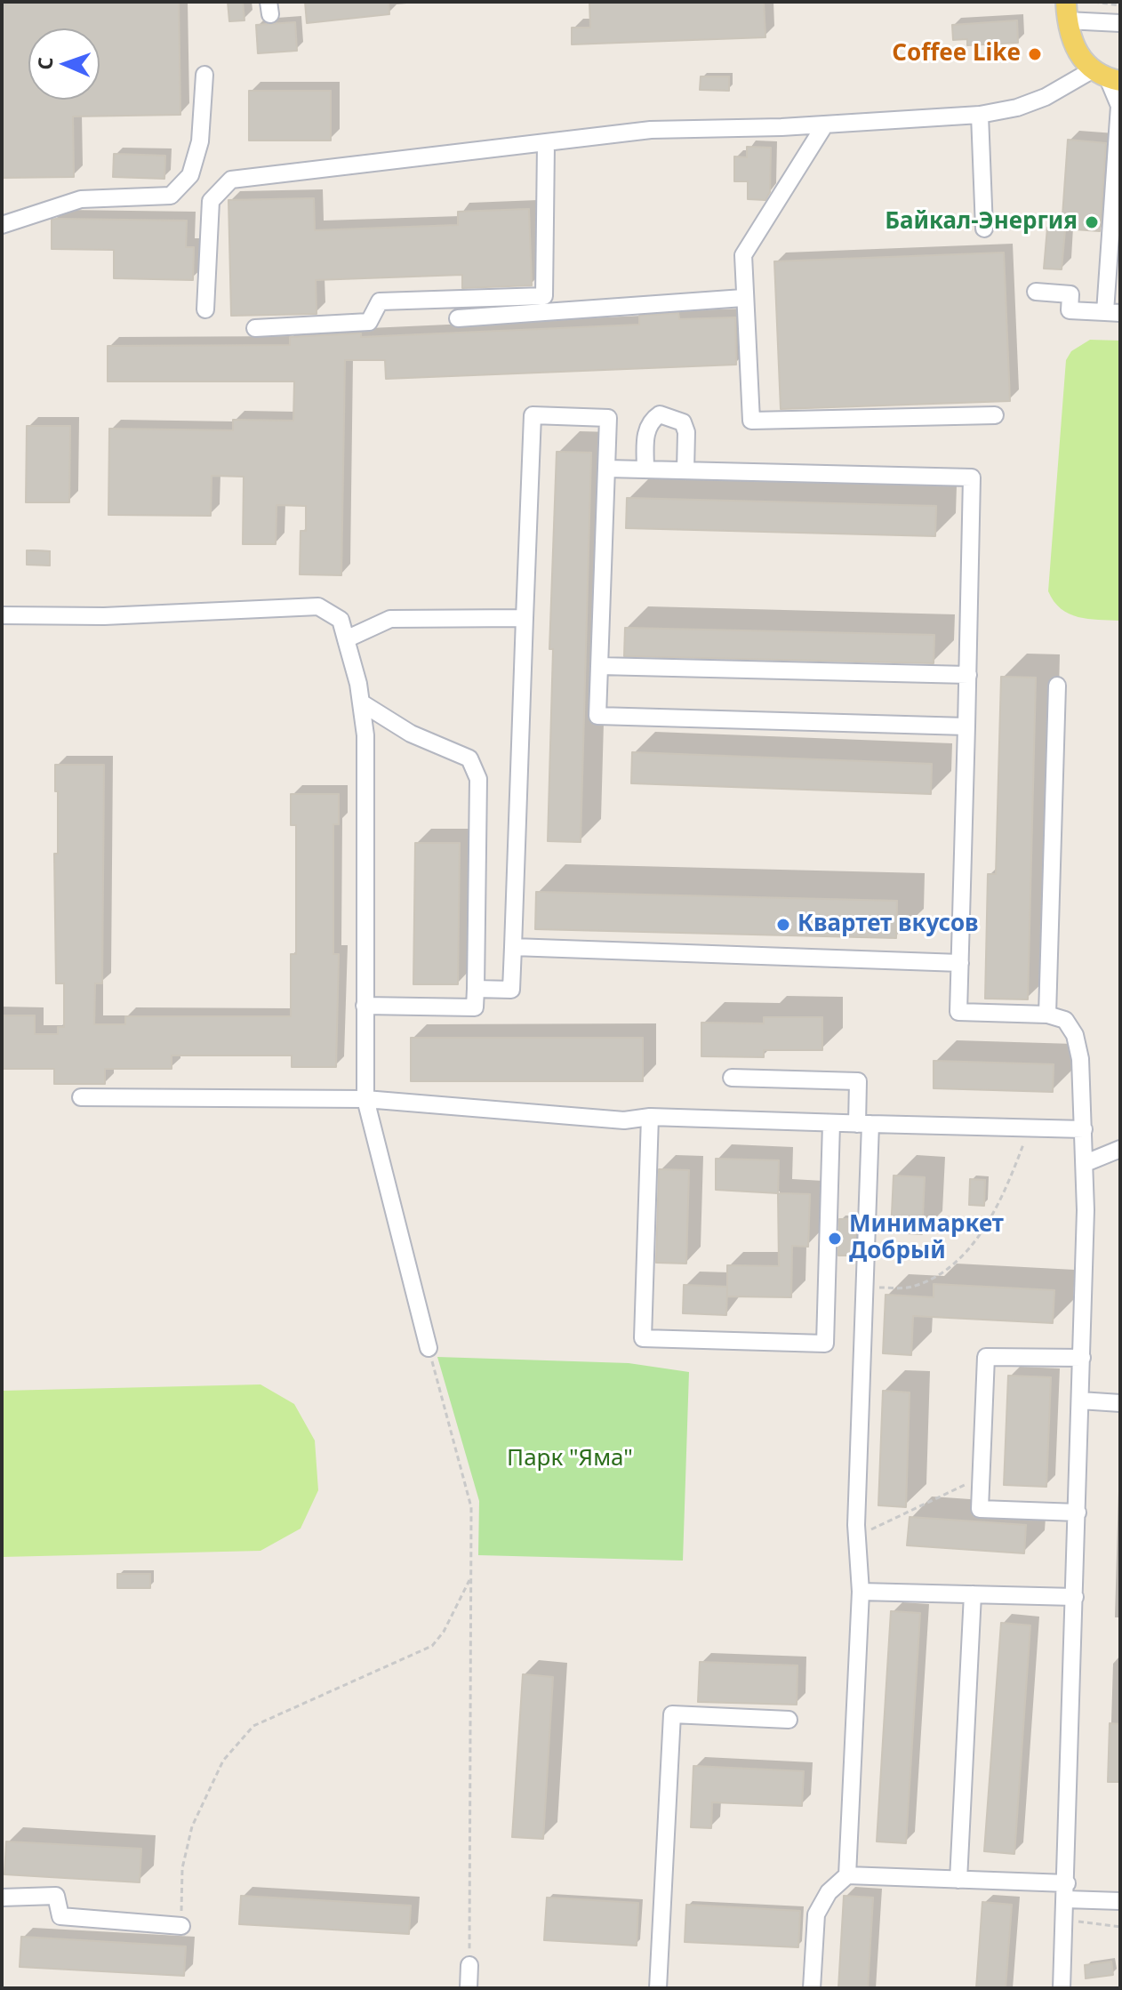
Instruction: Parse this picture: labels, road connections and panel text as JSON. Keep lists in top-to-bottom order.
{
  "parks": ["Парк \"Яма\""],
  "places": [
    "Coffee Like",
    "Байкал-Энергия",
    "Квартет вкусов",
    "Минимаркет Добрый"
  ],
  "north": "left"
}
